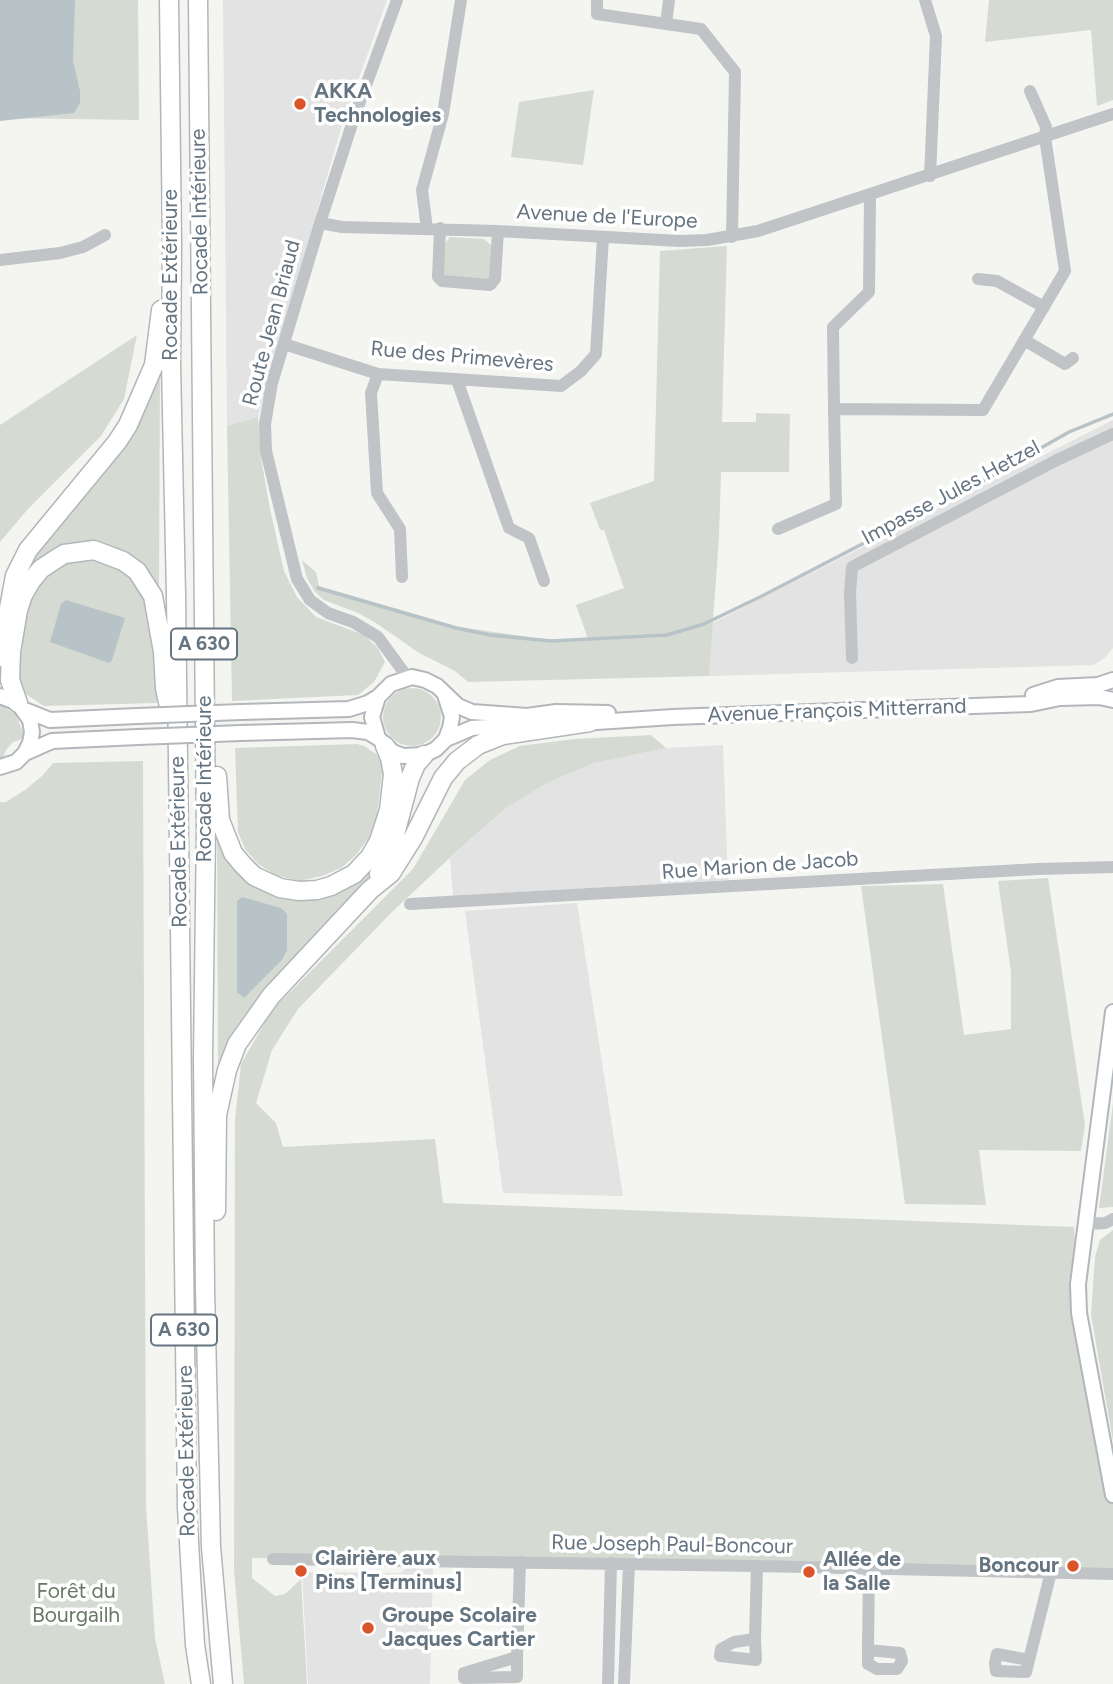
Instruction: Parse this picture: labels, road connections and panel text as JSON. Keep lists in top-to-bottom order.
{
  "streets": {
    "highway": ["Rocade Intérieure", "Rocade Extérieure", "A 630"],
    "main road": ["Avenue François Mitterrand"],
    "street": [
      "Avenue de l'Europe",
      "Route Jean Briaud",
      "Rue des Primevères",
      "Impasse Jules Hetzel",
      "Rue Marion de Jacob",
      "Rue Joseph Paul-Boncour"
    ]
  },
  "crossings": [
    ["Avenue de l'Europe", "Route Jean Briaud"],
    ["Avenue de l'Europe", "Rue des Primevères"],
    ["Route Jean Briaud", "Rue des Primevères"],
    ["Route Jean Briaud", "Avenue François Mitterrand"]
  ],
  "parks": ["Forêt du Bourgailh"],
  "places": [
    "AKKA Technologies",
    "Boncour",
    "Clairière aux Pins [Terminus]",
    "Allée de la Salle",
    "Groupe Scolaire Jacques Cartier"
  ]
}
